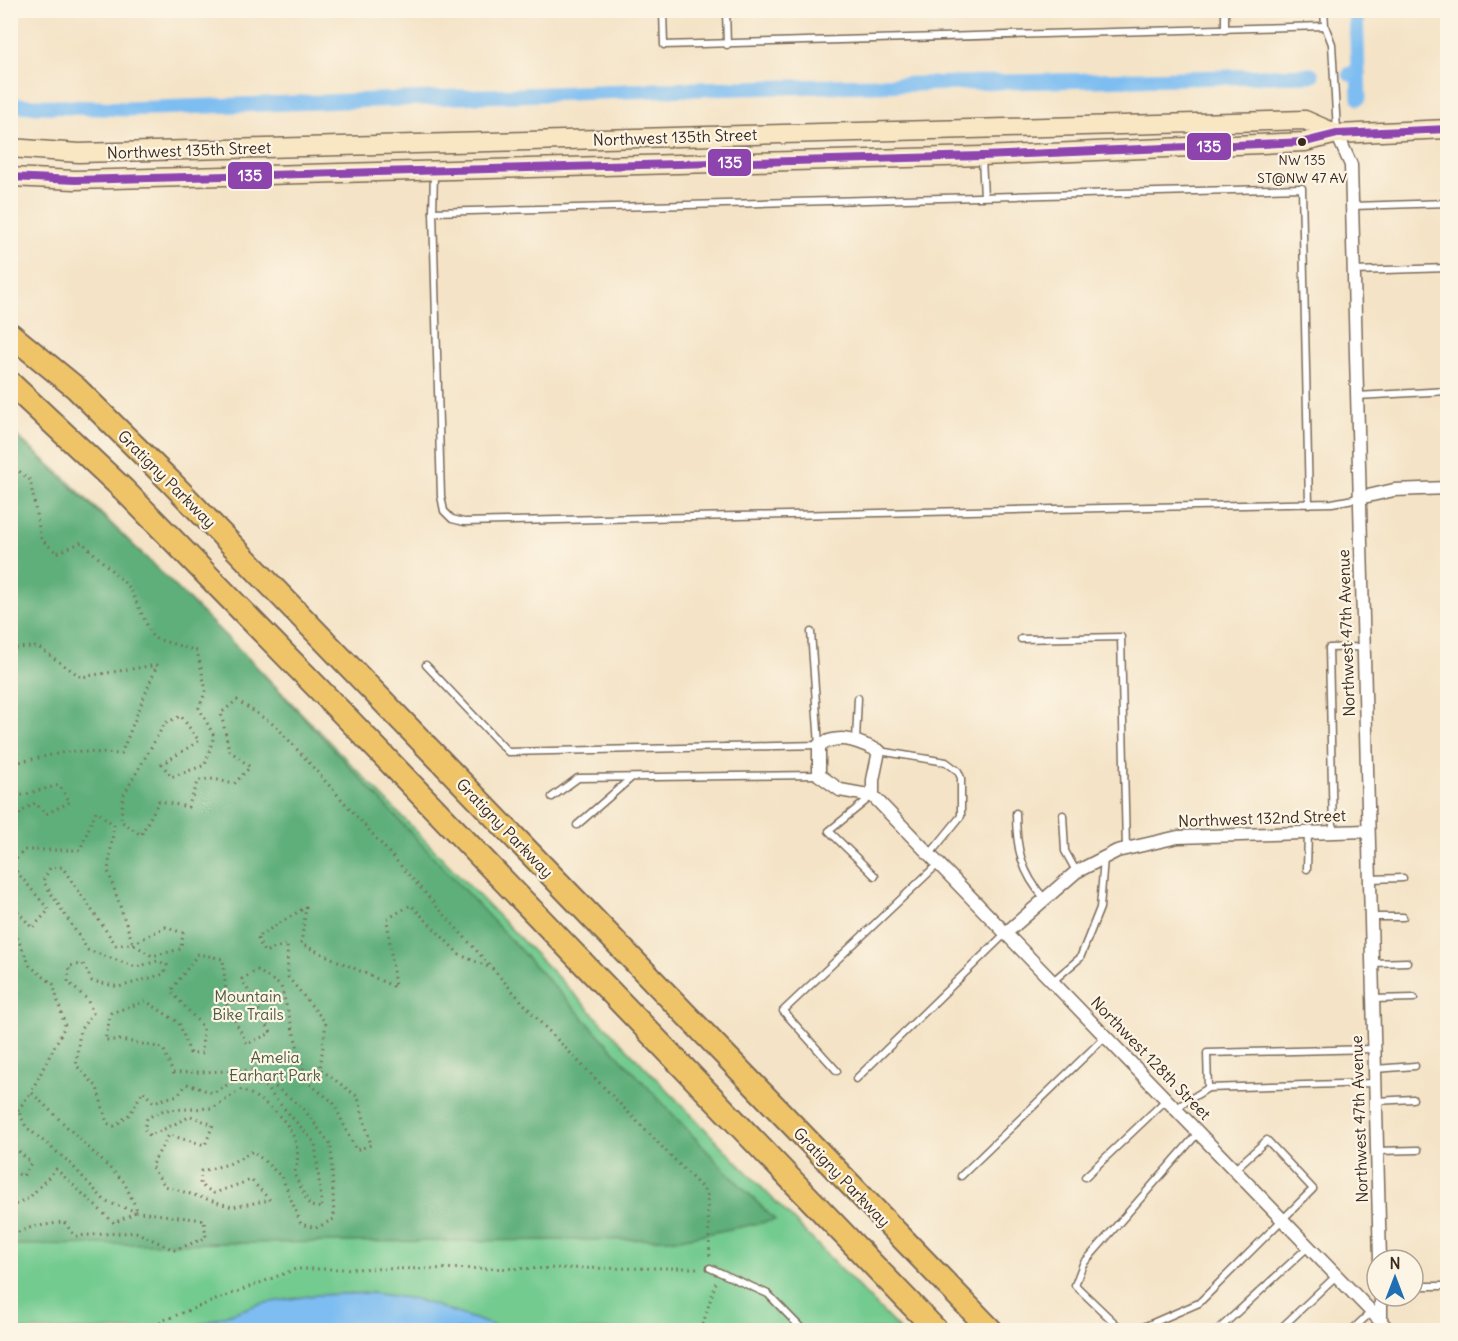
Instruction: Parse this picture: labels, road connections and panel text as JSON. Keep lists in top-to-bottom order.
{
  "streets": {
    "highway": ["Gratigny Parkway"],
    "main road": ["Northwest 135th Street"],
    "street": ["Northwest 47th Avenue", "Northwest 132nd Street", "Northwest 128th Street"]
  },
  "crossings": [
    ["Northwest 135th Street", "Northwest 47th Avenue"],
    ["Northwest 47th Avenue", "Northwest 132nd Street"],
    ["Northwest 132nd Street", "Northwest 128th Street"]
  ],
  "parks": ["Mountain Bike Trails", "Amelia Earhart Park"],
  "places": ["NW 135 ST@NW 47 AV"],
  "lines": ["transit line 135"],
  "north": "top"
}
